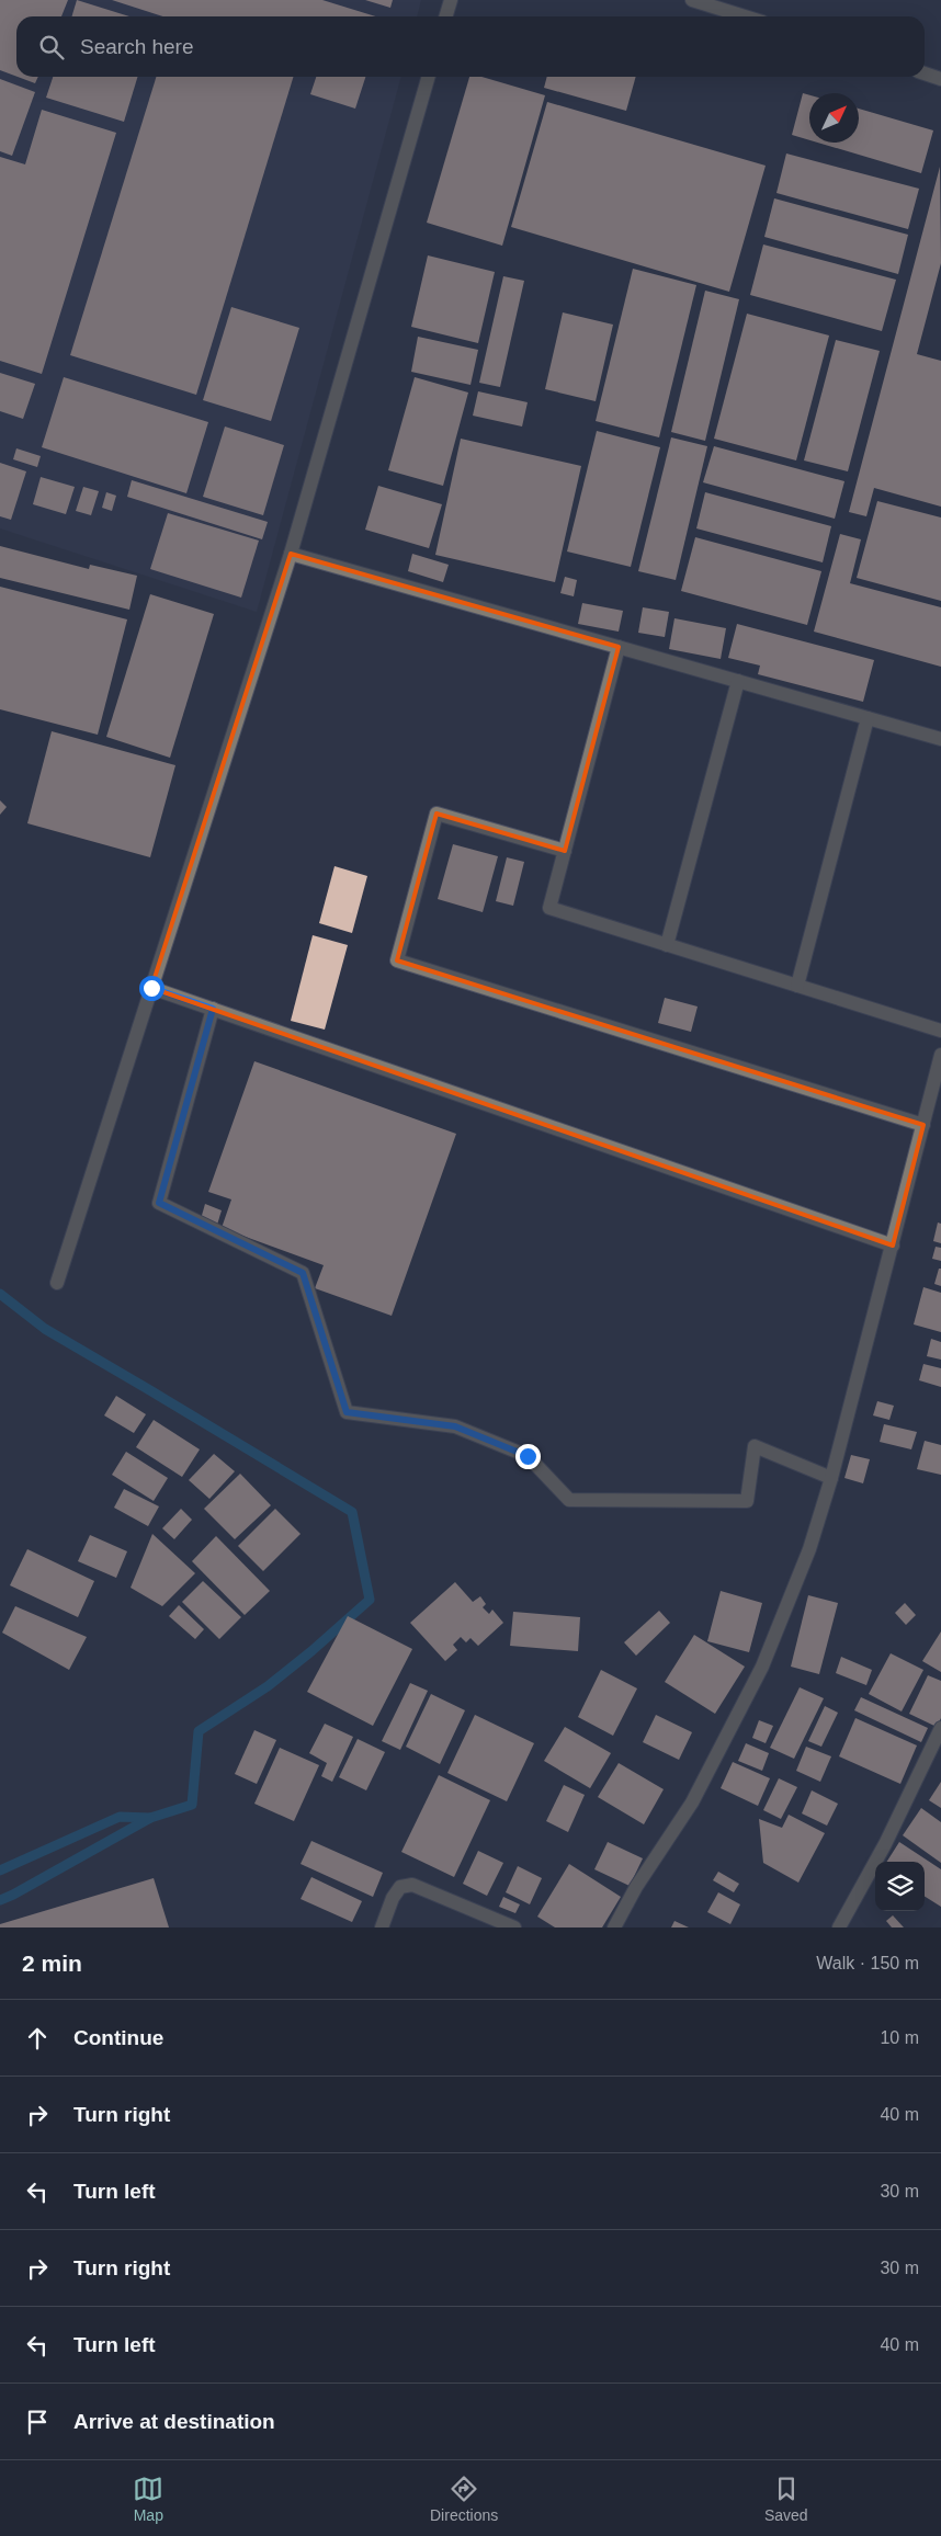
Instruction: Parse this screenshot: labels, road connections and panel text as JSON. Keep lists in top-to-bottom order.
{
  "north": "top right",
  "page": {
    "search": "Search here",
    "heading": ["2 min", "Walk · 150 m"],
    "list": [
      ["Continue", "10 m"],
      ["Turn right", "40 m"],
      ["Turn left", "30 m"],
      ["Turn right", "30 m"],
      ["Turn left", "40 m"],
      "Arrive at destination"
    ],
    "nav": ["Map", "Directions", "Saved"]
  }
}
